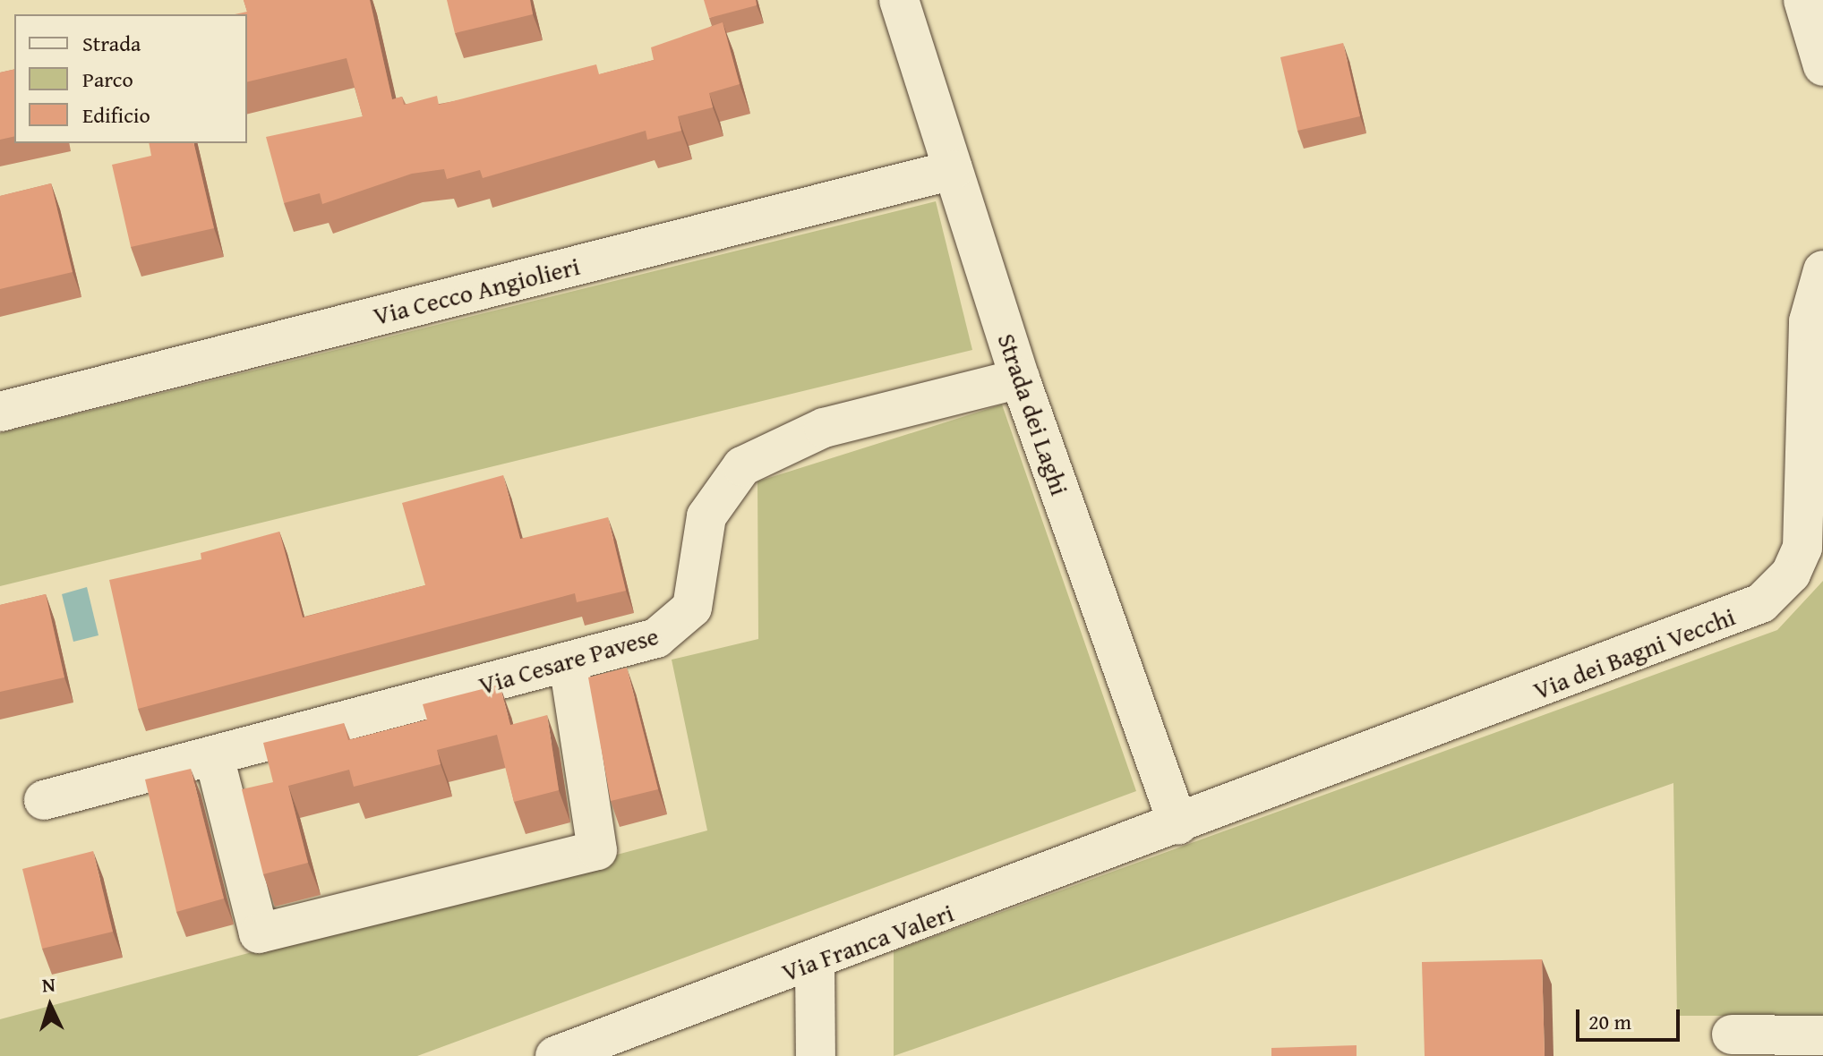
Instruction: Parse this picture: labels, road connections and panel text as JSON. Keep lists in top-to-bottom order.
{
  "streets": {
    "street": [
      "Via Cecco Angiolieri",
      "Strada dei Laghi",
      "Via dei Bagni Vecchi",
      "Via Cesare Pavese",
      "Via Franca Valeri"
    ]
  },
  "crossings": [
    ["Via Cecco Angiolieri", "Strada dei Laghi"],
    ["Strada dei Laghi", "Via dei Bagni Vecchi"],
    ["Strada dei Laghi", "Via Cesare Pavese"],
    ["Strada dei Laghi", "Via Franca Valeri"],
    ["Via dei Bagni Vecchi", "Via Franca Valeri"]
  ],
  "legend": ["Strada", "Parco", "Edificio"],
  "scale_bar": "20 m",
  "north": "top"
}
